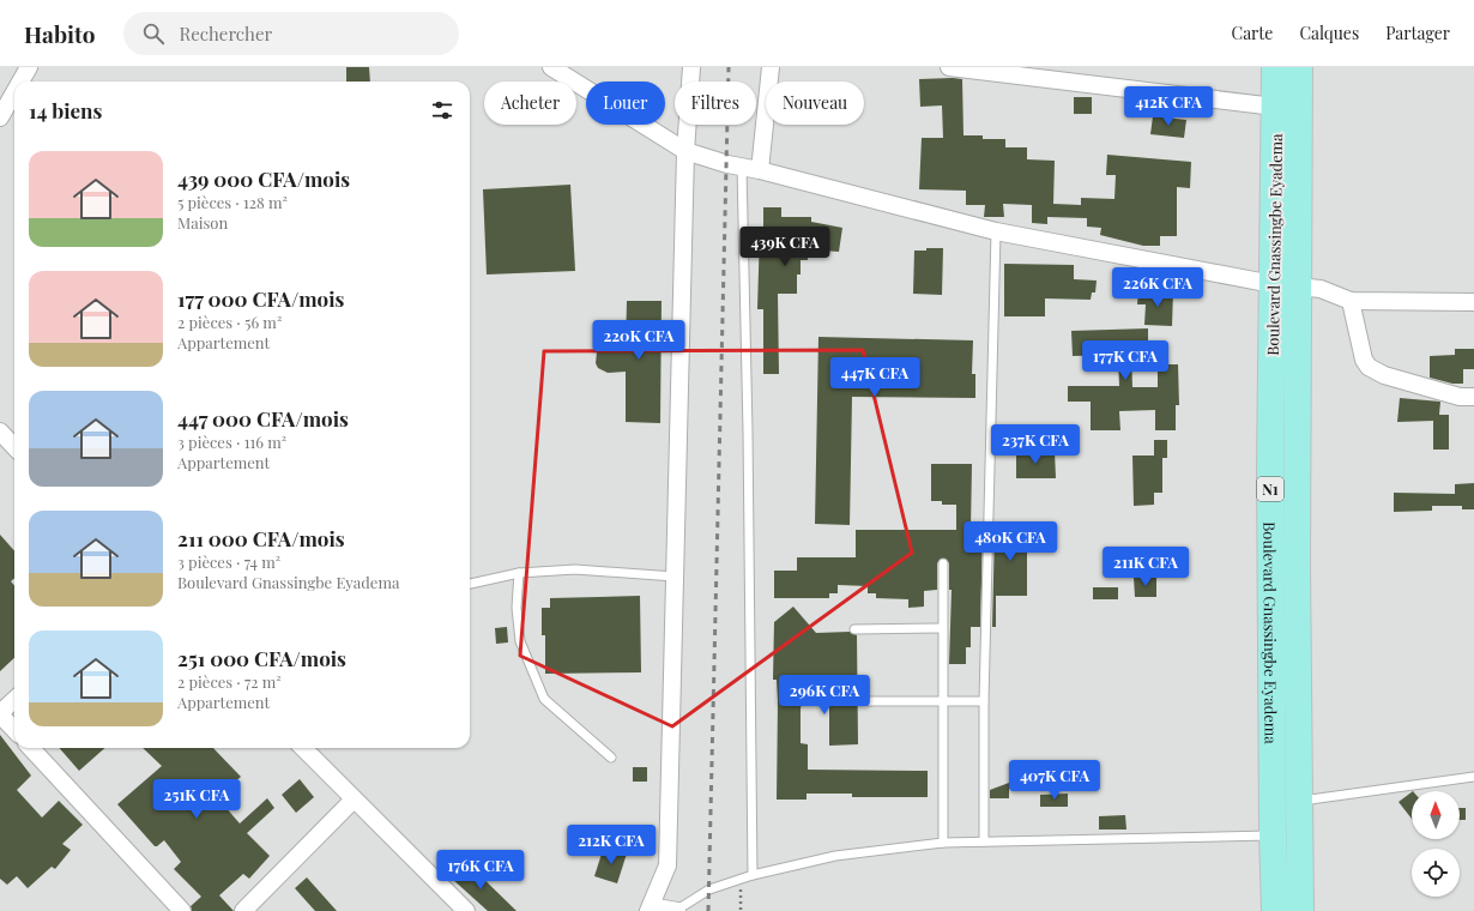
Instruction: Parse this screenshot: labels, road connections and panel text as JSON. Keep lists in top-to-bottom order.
{
  "streets": {
    "highway": ["Boulevard Gnassingbe Eyadema", "N1"]
  },
  "north": "top",
  "page": {
    "header": "Habito",
    "search": "Rechercher",
    "nav": ["Carte", "Calques", "Partager"],
    "chip": [
      "Acheter",
      "Louer",
      "Filtres",
      "Nouveau"
    ],
    "heading": "14 biens",
    "price": [
      "412K CFA",
      "439K CFA",
      "226K CFA",
      "220K CFA",
      "177K CFA",
      "447K CFA",
      "237K CFA",
      "480K CFA",
      "211K CFA",
      "296K CFA",
      "407K CFA",
      "251K CFA",
      "212K CFA",
      "176K CFA"
    ],
    "list": [
      {
        "name": "439 000 CFA/mois",
        "note": "5 pièces · 128 m² · Maison"
      },
      {
        "name": "177 000 CFA/mois",
        "note": "2 pièces · 56 m² · Appartement"
      },
      {
        "name": "447 000 CFA/mois",
        "note": "3 pièces · 116 m² · Appartement"
      },
      {
        "name": "211 000 CFA/mois",
        "note": "3 pièces · 74 m² · Boulevard Gnassingbe Eyadema"
      },
      {
        "name": "251 000 CFA/mois",
        "note": "2 pièces · 72 m² · Appartement"
      }
    ]
  }
}
